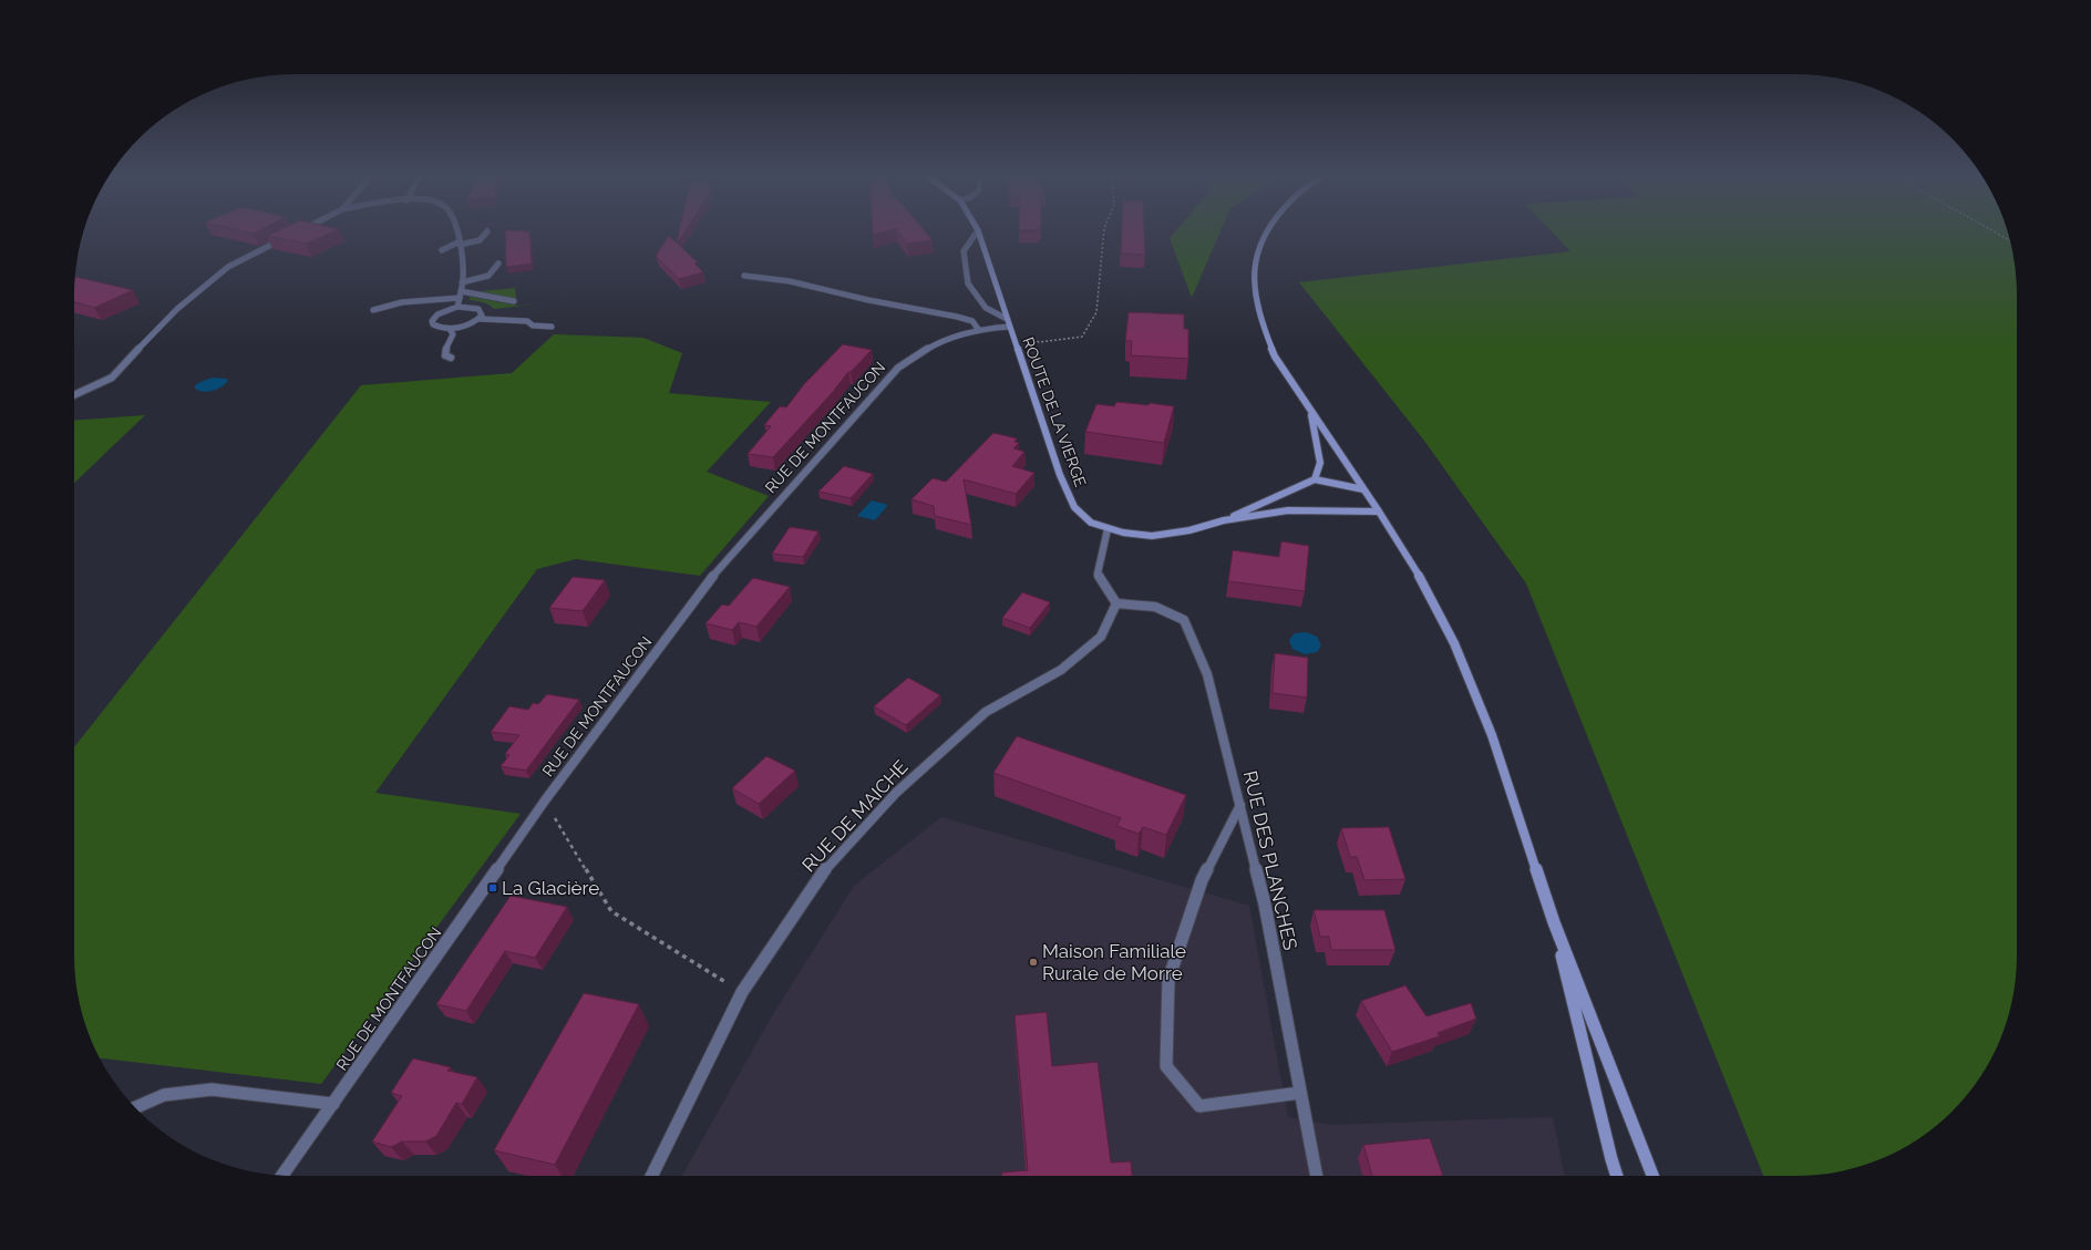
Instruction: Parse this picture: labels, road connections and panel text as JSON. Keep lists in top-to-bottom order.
{
  "streets": {
    "main road": ["ROUTE DE LA VIERGE"],
    "street": ["RUE DE MONTFAUCON", "RUE DE MAICHE", "RUE DES PLANCHES"]
  },
  "crossings": [
    ["ROUTE DE LA VIERGE", "RUE DE MONTFAUCON"],
    ["RUE DE MAICHE", "RUE DES PLANCHES"]
  ],
  "places": {
    "transit": ["La Glacière"],
    "other": ["Maison Familiale Rurale de Morre"]
  }
}
